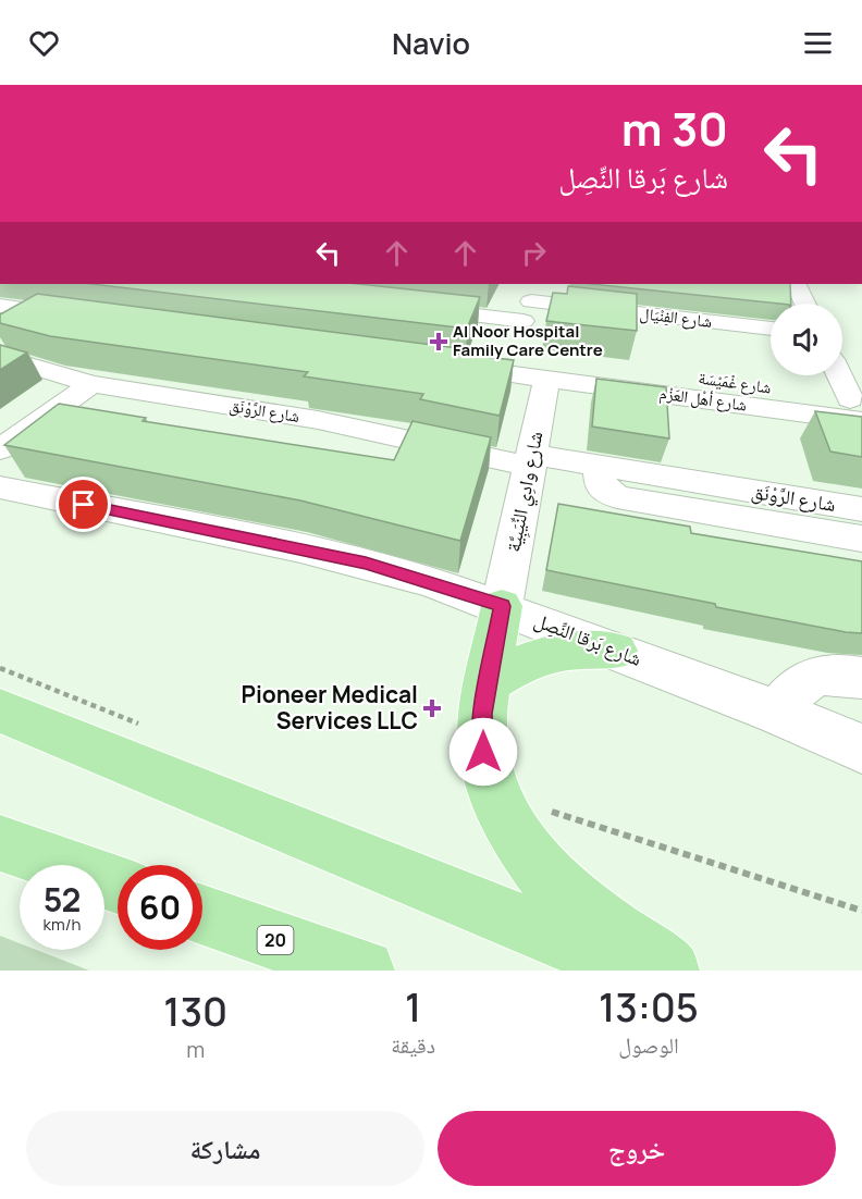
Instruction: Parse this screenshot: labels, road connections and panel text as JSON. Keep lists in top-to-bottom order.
{
  "streets": {
    "main road": ["20"],
    "street": [
      "شارع الفِنْيَال",
      "شارع غْمَيْسَة",
      "شارع الرَّوْنَق",
      "شارع وادِي النِّيَبِيَّة",
      "شارع بَرقا النِّصِل"
    ]
  },
  "crossings": [
    ["شارع غْمَيْسَة", "شارع وادِي النِّيَبِيَّة"],
    ["شارع الرَّوْنَق", "شارع وادِي النِّيَبِيَّة"],
    ["شارع وادِي النِّيَبِيَّة", "شارع بَرقا النِّصِل"]
  ],
  "places": {
    "health": ["Al Noor Hospital Family Care Centre", "Pioneer Medical Services LLC"]
  },
  "page": {
    "header": "Navio",
    "turn": ["30 m", "شارع بَرقا النِّصِل"],
    "speed": "52 km/h",
    "limit": "60",
    "eta": [
      "13:05",
      "الوصول",
      "1",
      "دقيقة",
      "130",
      "m"
    ],
    "buttons": ["خروج", "مشاركة"]
  }
}
